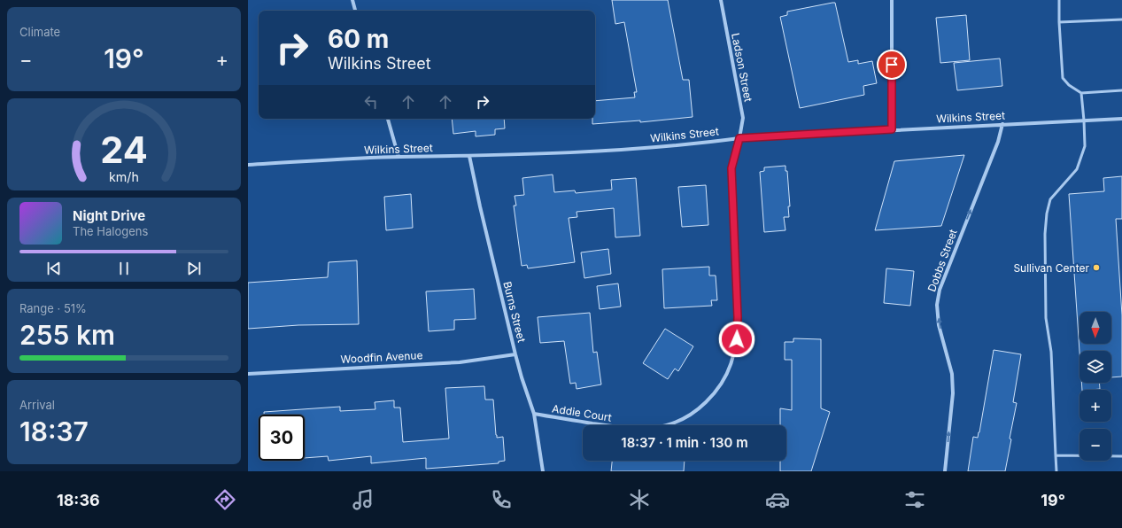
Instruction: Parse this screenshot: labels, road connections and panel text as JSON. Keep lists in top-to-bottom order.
{
  "streets": {
    "street": [
      "Ladson Street",
      "Wilkins Street",
      "Dobbs Street",
      "Burns Street",
      "Woodfin Avenue",
      "Addie Court"
    ]
  },
  "crossings": [
    ["Ladson Street", "Wilkins Street"],
    ["Ladson Street", "Addie Court"],
    ["Wilkins Street", "Dobbs Street"],
    ["Wilkins Street", "Burns Street"],
    ["Wilkins Street", "Addie Court"],
    ["Burns Street", "Woodfin Avenue"],
    ["Burns Street", "Addie Court"]
  ],
  "one_way": ["Dobbs Street"],
  "places": ["Sullivan Center"],
  "north": "bottom",
  "page": {
    "tile": [
      "Climate",
      ["Range · 51%", "255 km"],
      ["Arrival", "18:37"]
    ],
    "turn": ["60 m", "Wilkins Street"],
    "heat": ["−", "19°", "+"],
    "song": ["Night Drive", "The Halogens"],
    "map_buttons": ["+", "−"],
    "limit": "30",
    "trip": "18:37 · 1 min · 130 m",
    "tabs": ["18:36", "19°"],
    "gauge": ["24", "km/h"]
  }
}
